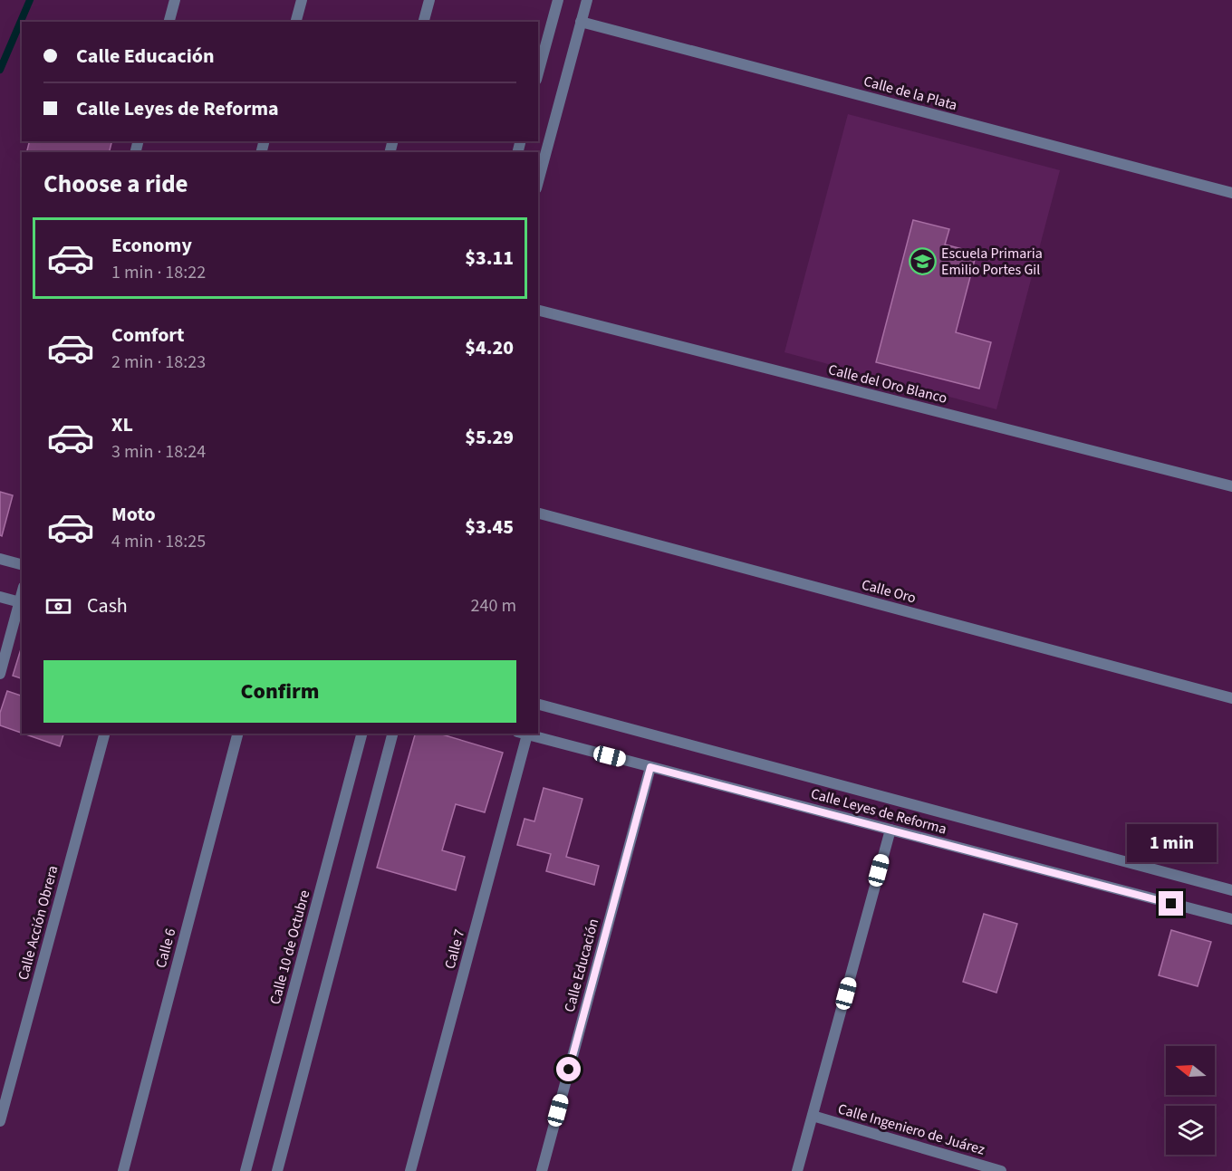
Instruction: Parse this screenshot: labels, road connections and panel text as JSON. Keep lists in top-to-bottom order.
{
  "streets": {
    "street": [
      "Calle de la Plata",
      "Calle del Oro Blanco",
      "Calle Oro",
      "Calle Leyes de Reforma",
      "Calle Acción Obrera",
      "Calle 10 de Octubre",
      "Calle 6",
      "Calle 7",
      "Calle Educación",
      "Calle Ingeniero de Juárez"
    ]
  },
  "crossings": [
    ["Calle Leyes de Reforma", "Calle 7"],
    ["Calle Leyes de Reforma", "Calle Educación"]
  ],
  "places": {
    "school or university": ["Escuela Primaria Emilio Portes Gil"]
  },
  "north": "left",
  "page": {
    "banner": ["Calle Educación", "Calle Leyes de Reforma"],
    "heading": "Choose a ride",
    "list": [
      {
        "name": "Economy",
        "note": "1 min · 18:22",
        "value": "$3.11"
      },
      {
        "name": "Comfort",
        "note": "2 min · 18:23",
        "value": "$4.20"
      },
      {
        "name": "XL",
        "note": "3 min · 18:24",
        "value": "$5.29"
      },
      {
        "name": "Moto",
        "note": "4 min · 18:25",
        "value": "$3.45"
      }
    ],
    "pay": ["Cash", "240 m"],
    "buttons": "Confirm",
    "bubble": "1 min"
  }
}
